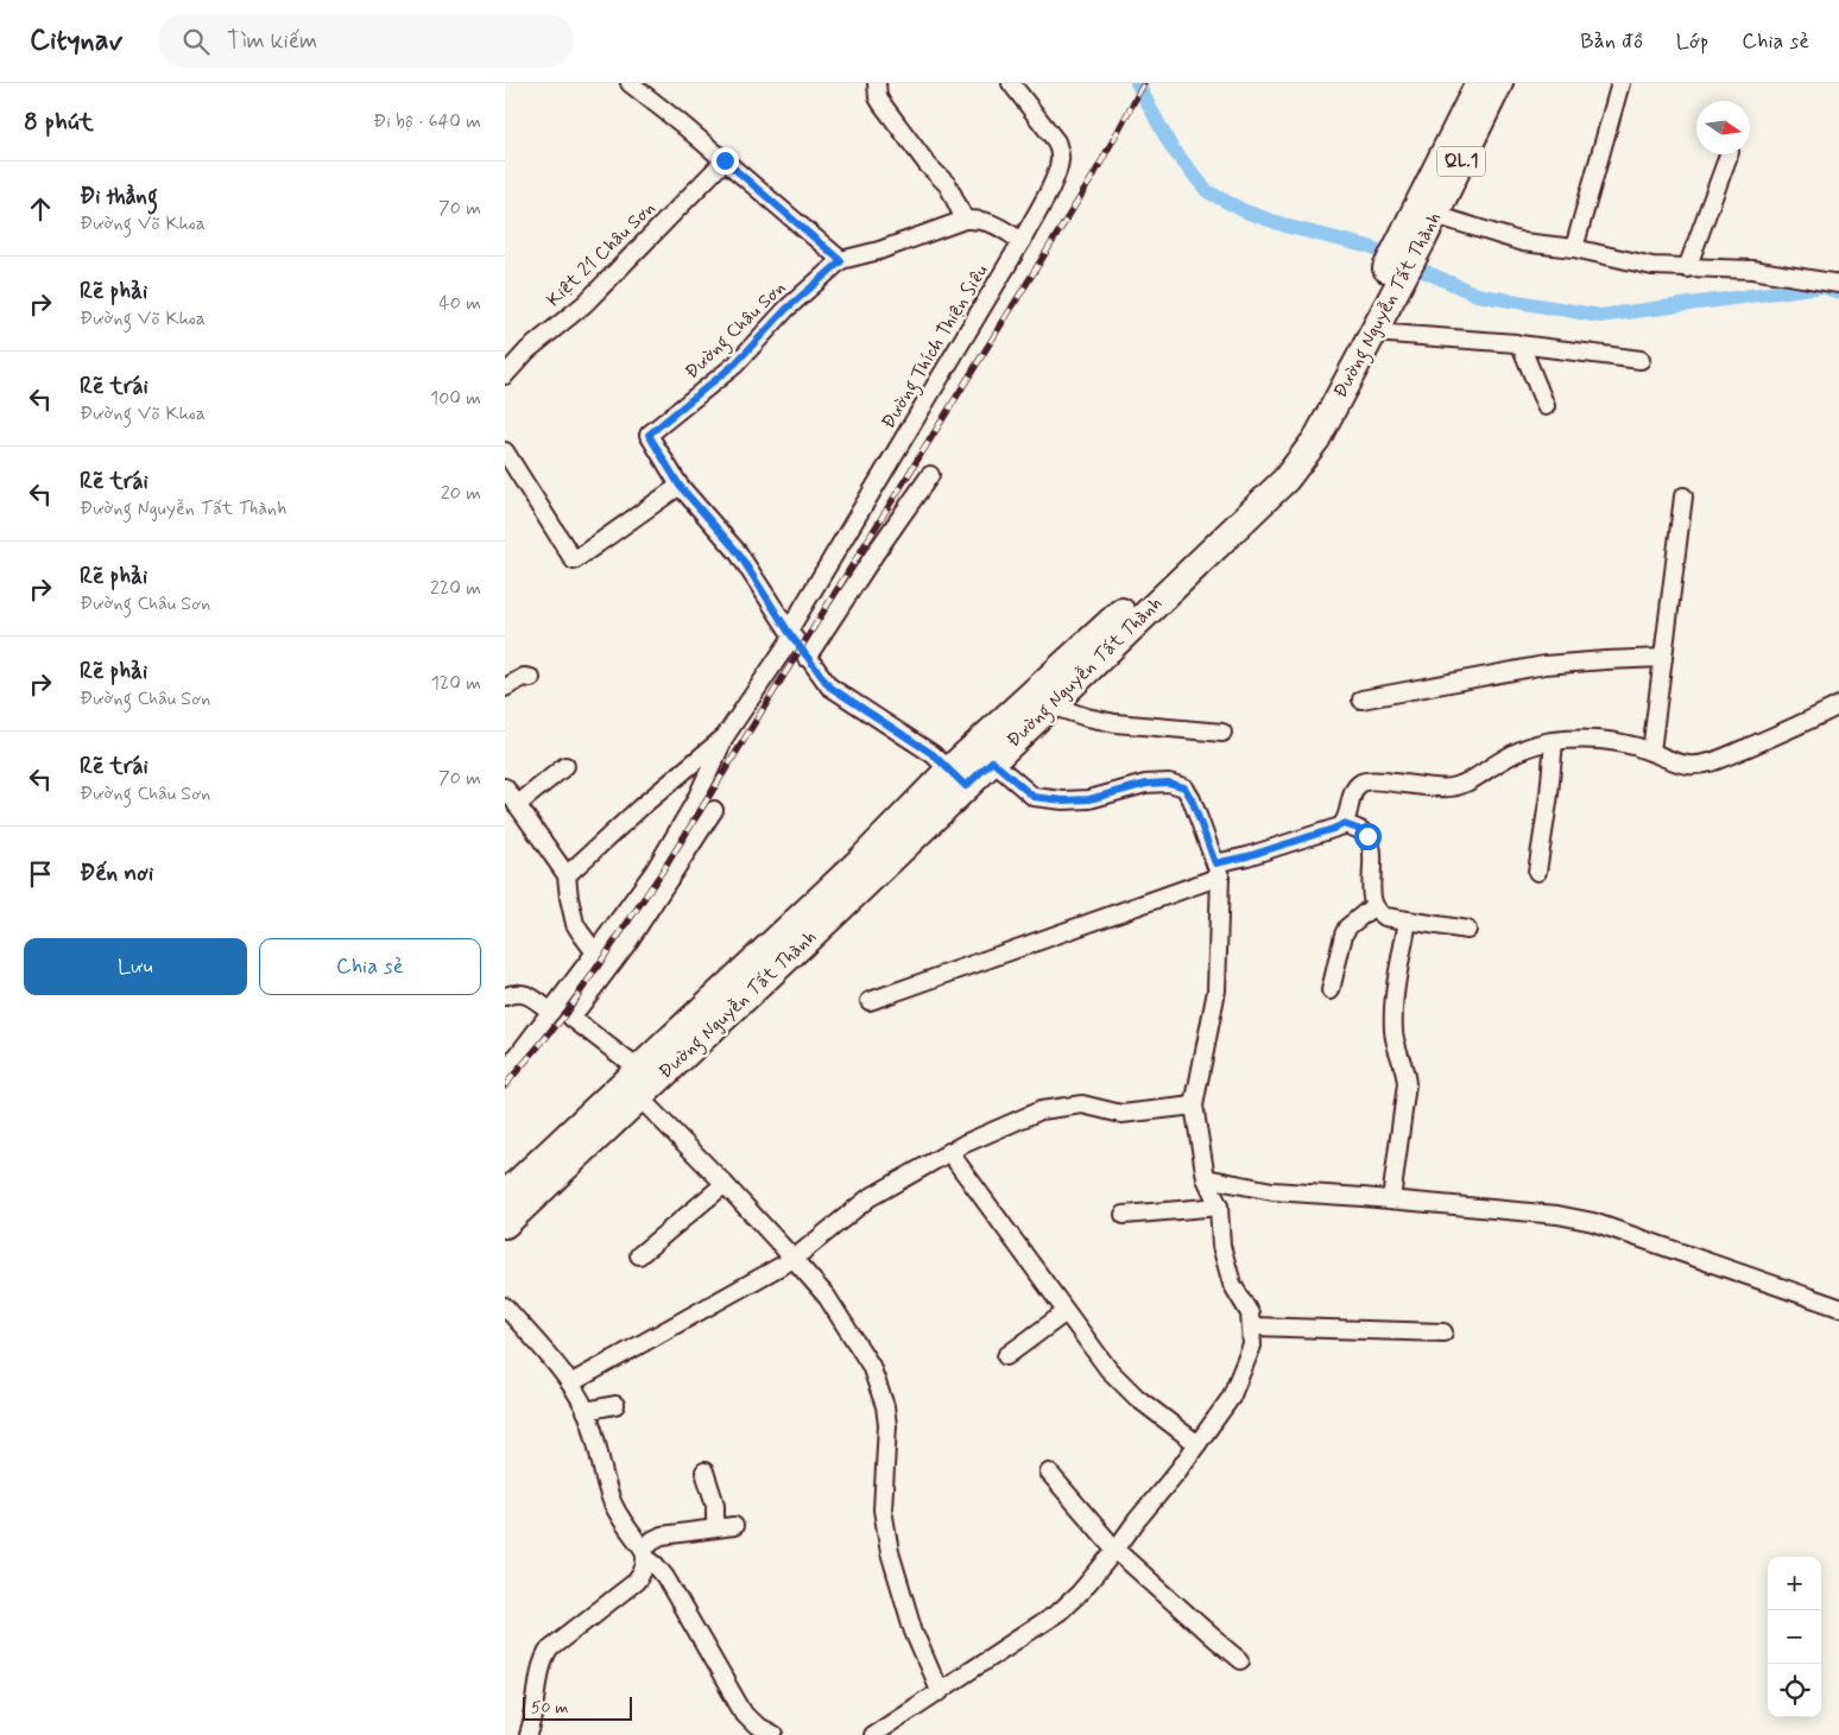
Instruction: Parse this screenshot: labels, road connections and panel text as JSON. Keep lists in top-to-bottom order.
{
  "streets": {
    "main road": ["QL.1", "Đường Nguyễn Tất Thành"],
    "street": ["Kiệt 21 Châu Sơn", "Đường Châu Sơn", "Đường Thích Thiện Siêu"]
  },
  "crossings": [
    ["Đường Nguyễn Tất Thành", "Đường Châu Sơn"],
    ["Đường Châu Sơn", "Đường Thích Thiện Siêu"]
  ],
  "scale_bar": "50 m",
  "north": "right",
  "page": {
    "header": "Citynav",
    "search": "Tìm kiếm",
    "nav": ["Bản đồ", "Lớp", "Chia sẻ"],
    "heading": ["8 phút", "Đi bộ · 640 m"],
    "list": [
      ["Đi thẳng", "Đường Võ Khoa", "70 m"],
      ["Rẽ phải", "Đường Võ Khoa", "40 m"],
      ["Rẽ trái", "Đường Võ Khoa", "100 m"],
      ["Rẽ trái", "Đường Nguyễn Tất Thành", "20 m"],
      ["Rẽ phải", "Đường Châu Sơn", "220 m"],
      ["Rẽ phải", "Đường Châu Sơn", "120 m"],
      ["Rẽ trái", "Đường Châu Sơn", "70 m"],
      "Đến nơi"
    ],
    "buttons": ["Lưu", "Chia sẻ"],
    "map_buttons": ["+", "−"],
    "scale": "50 m"
  }
}
